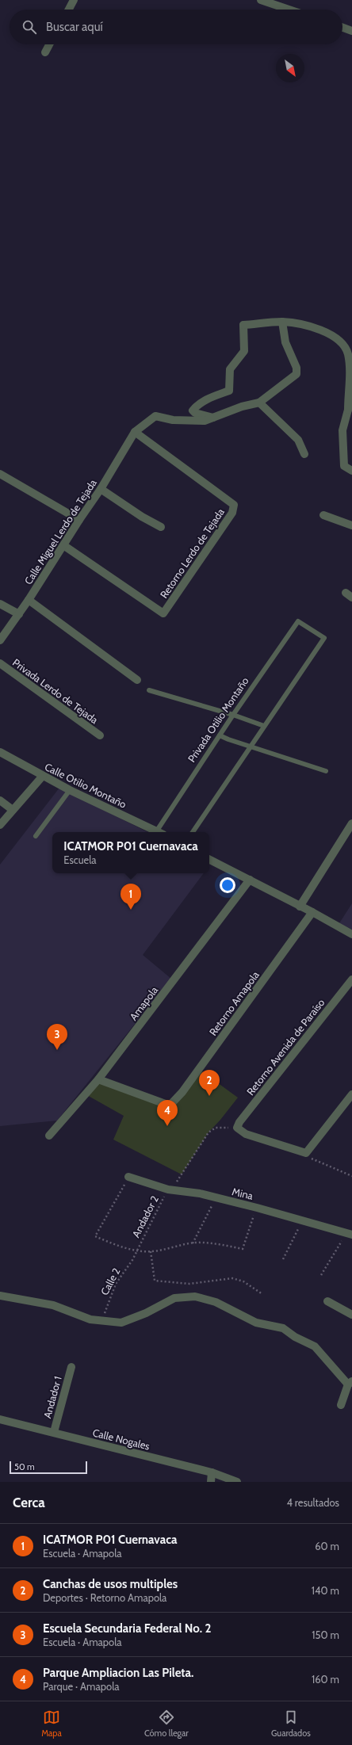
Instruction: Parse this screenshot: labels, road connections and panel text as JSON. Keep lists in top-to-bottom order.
{
  "streets": {
    "street": [
      "Calle Miguel Lerdo de Tejada",
      "Retorno Lerdo de Tejada",
      "Privada Lerdo de Tejada",
      "Calle Otilio Montaño",
      "Amapola",
      "Retorno Amapola",
      "Retorno Avenida de Paraíso",
      "Mina",
      "Andador 1",
      "Calle Nogales"
    ],
    "lane": ["Privada Otilio Montaño"],
    "path": ["Andador 2", "Calle 2"]
  },
  "crossings": [
    ["Calle Miguel Lerdo de Tejada", "Retorno Lerdo de Tejada"],
    ["Amapola", "Retorno Amapola"],
    ["Retorno Avenida de Paraíso", "Andador 2"],
    ["Mina", "Andador 2"],
    ["Andador 2", "Calle 2"],
    ["Andador 1", "Calle Nogales"]
  ],
  "scale_bar": "50 m",
  "north": "bottom right",
  "page": {
    "search": "Buscar aquí",
    "popup": ["ICATMOR P01 Cuernavaca", "Escuela"],
    "pins": [
      "1",
      "3",
      "2",
      "4"
    ],
    "scale": "50 m",
    "heading": ["Cerca", "4 resultados"],
    "list": [
      {
        "mark": "1",
        "name": "ICATMOR P01 Cuernavaca",
        "note": "Escuela · Amapola",
        "value": "60 m"
      },
      {
        "mark": "2",
        "name": "Canchas de usos multiples",
        "note": "Deportes · Retorno Amapola",
        "value": "140 m"
      },
      {
        "mark": "3",
        "name": "Escuela Secundaria Federal No. 2",
        "note": "Escuela · Amapola",
        "value": "150 m"
      },
      {
        "mark": "4",
        "name": "Parque Ampliacion Las Pileta.",
        "note": "Parque · Amapola",
        "value": "160 m"
      }
    ],
    "nav": ["Mapa", "Cómo llegar", "Guardados"]
  }
}
